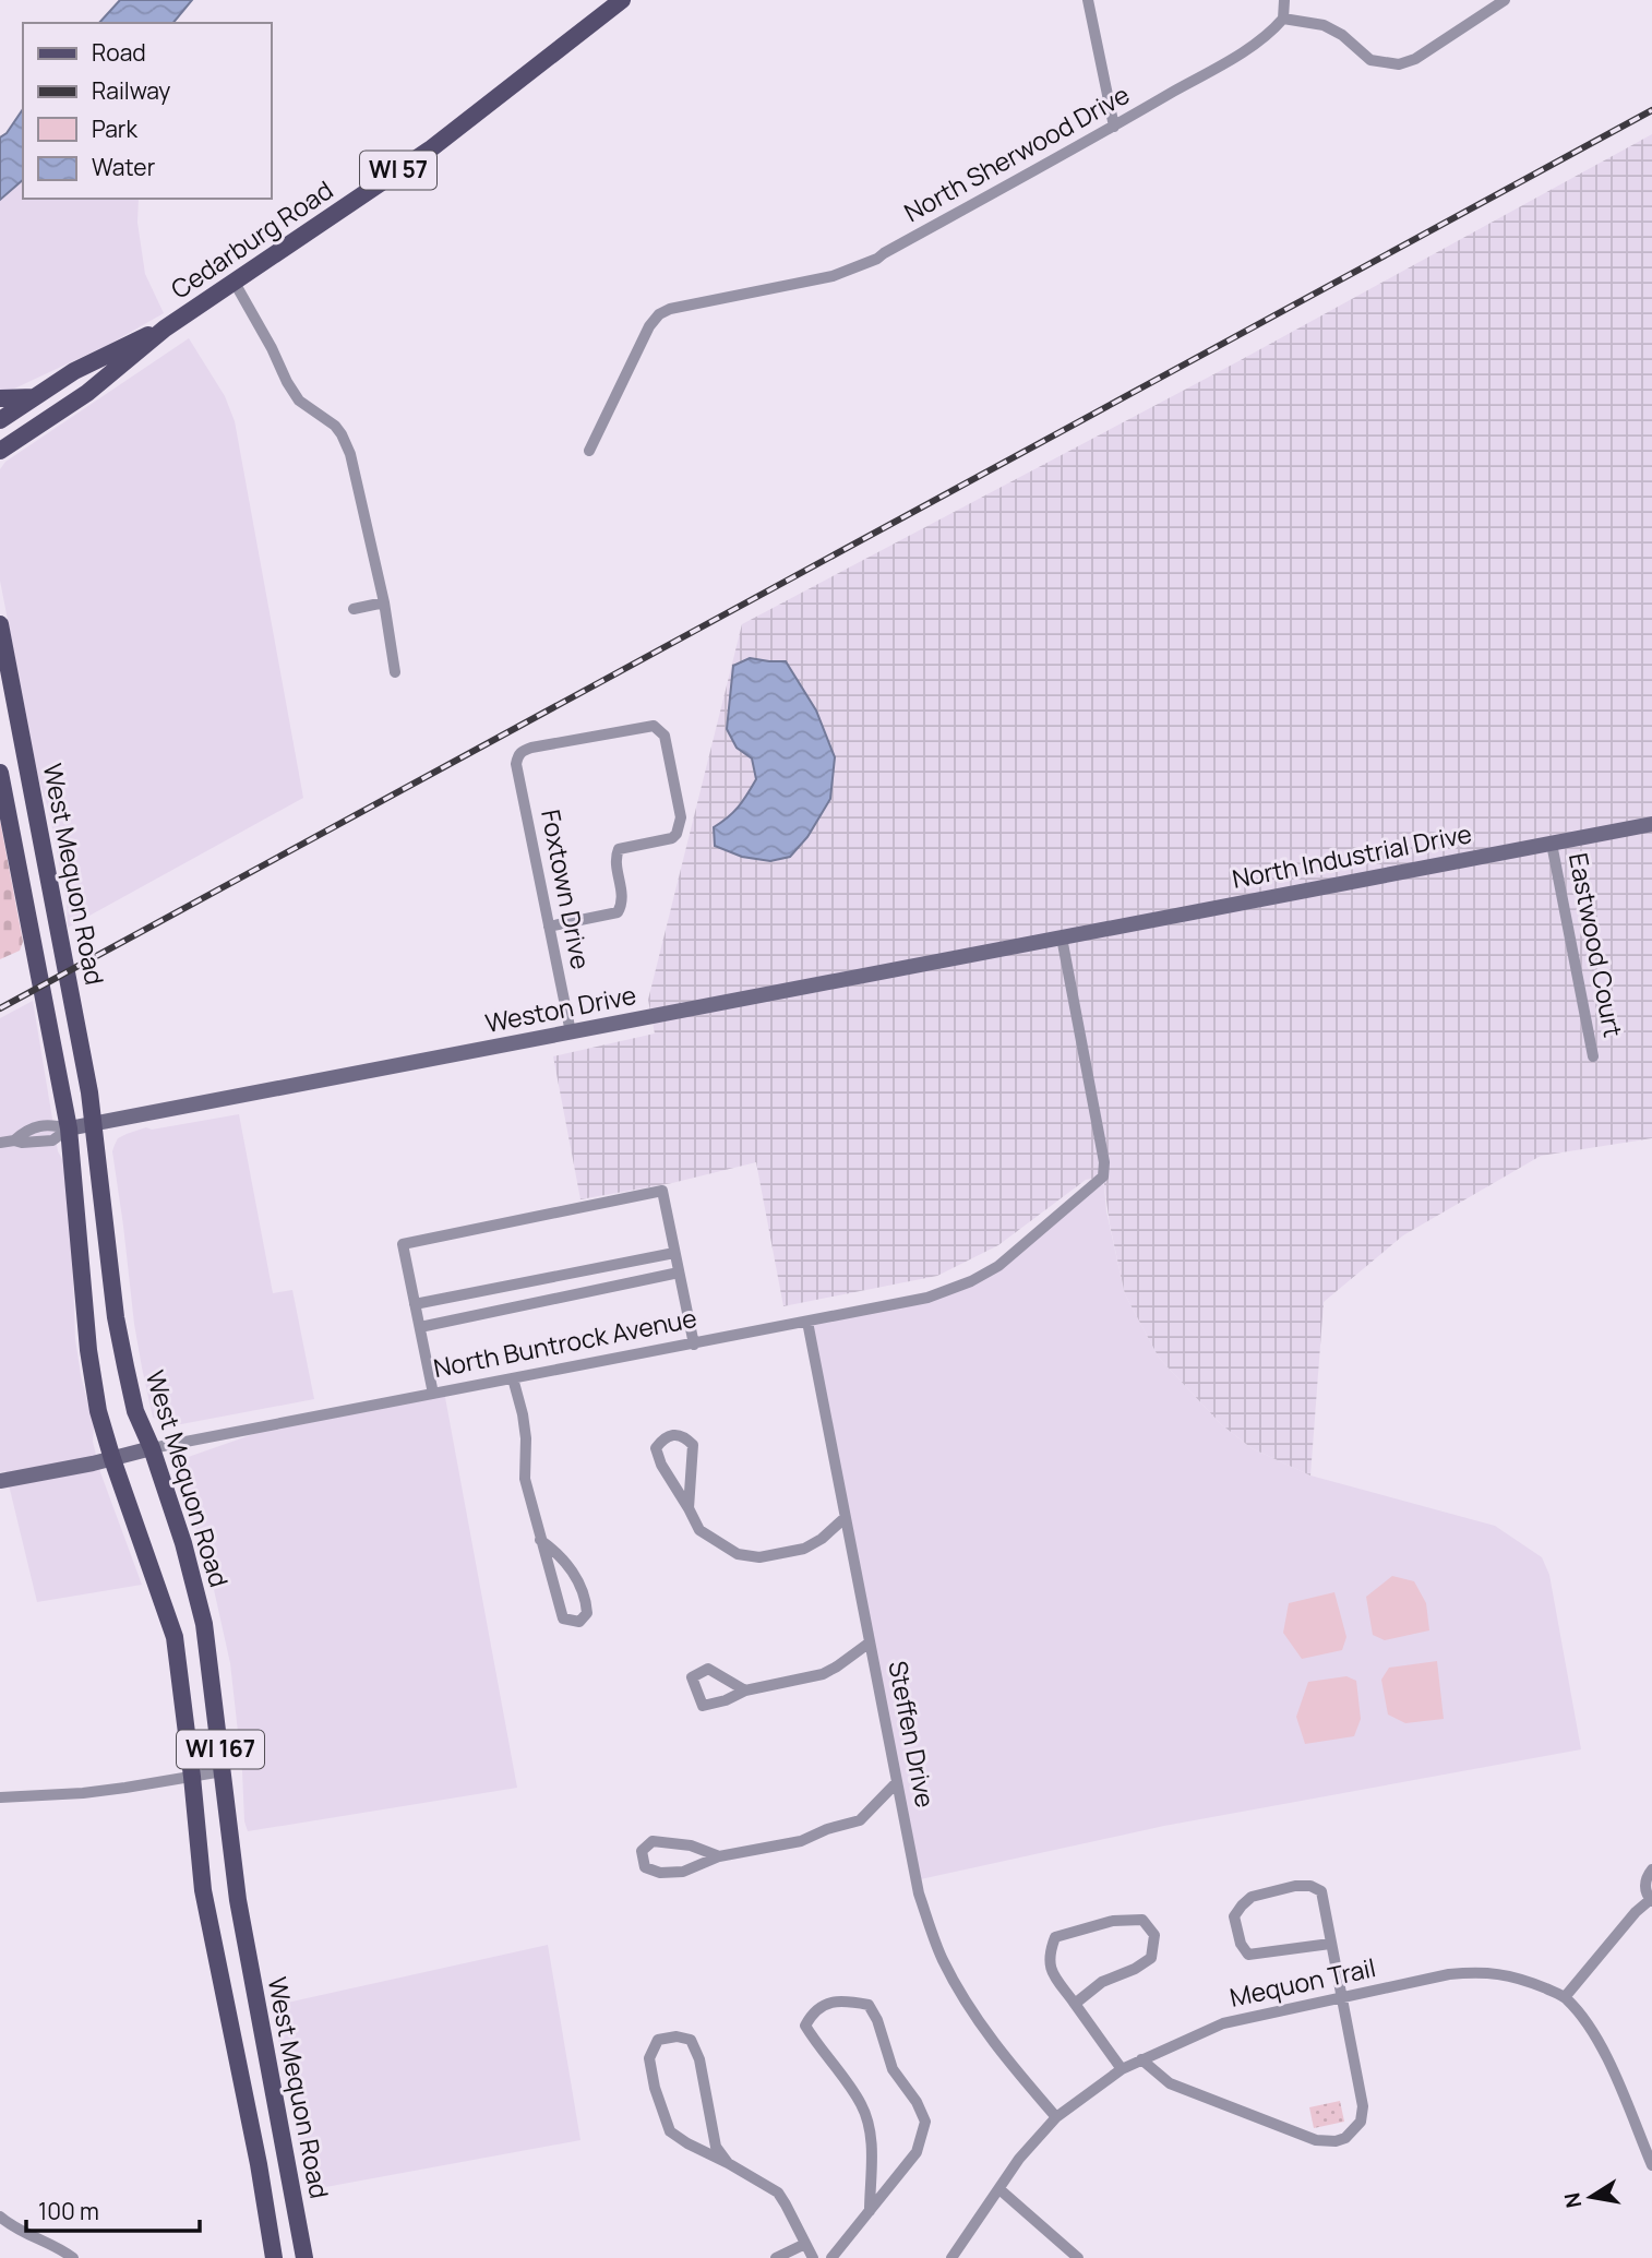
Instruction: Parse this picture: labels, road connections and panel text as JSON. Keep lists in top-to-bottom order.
{
  "streets": {
    "main road": [
      "WI 57",
      "Cedarburg Road",
      "West Mequon Road",
      "WI 167"
    ],
    "street": [
      "North Sherwood Drive",
      "North Industrial Drive",
      "Foxtown Drive",
      "Eastwood Court",
      "Weston Drive",
      "North Buntrock Avenue",
      "Steffen Drive",
      "Mequon Trail"
    ]
  },
  "crossings": [
    ["North Industrial Drive", "Eastwood Court"],
    ["North Industrial Drive", "Weston Drive"],
    ["North Industrial Drive", "North Buntrock Avenue"],
    ["West Mequon Road", "Weston Drive"],
    ["West Mequon Road", "North Buntrock Avenue"],
    ["Foxtown Drive", "Weston Drive"],
    ["Weston Drive", "North Buntrock Avenue"],
    ["North Buntrock Avenue", "Steffen Drive"],
    ["Steffen Drive", "Mequon Trail"]
  ],
  "legend": [
    "Road",
    "Railway",
    "Park",
    "Water"
  ],
  "scale_bar": "100 m",
  "north": "left"
}
